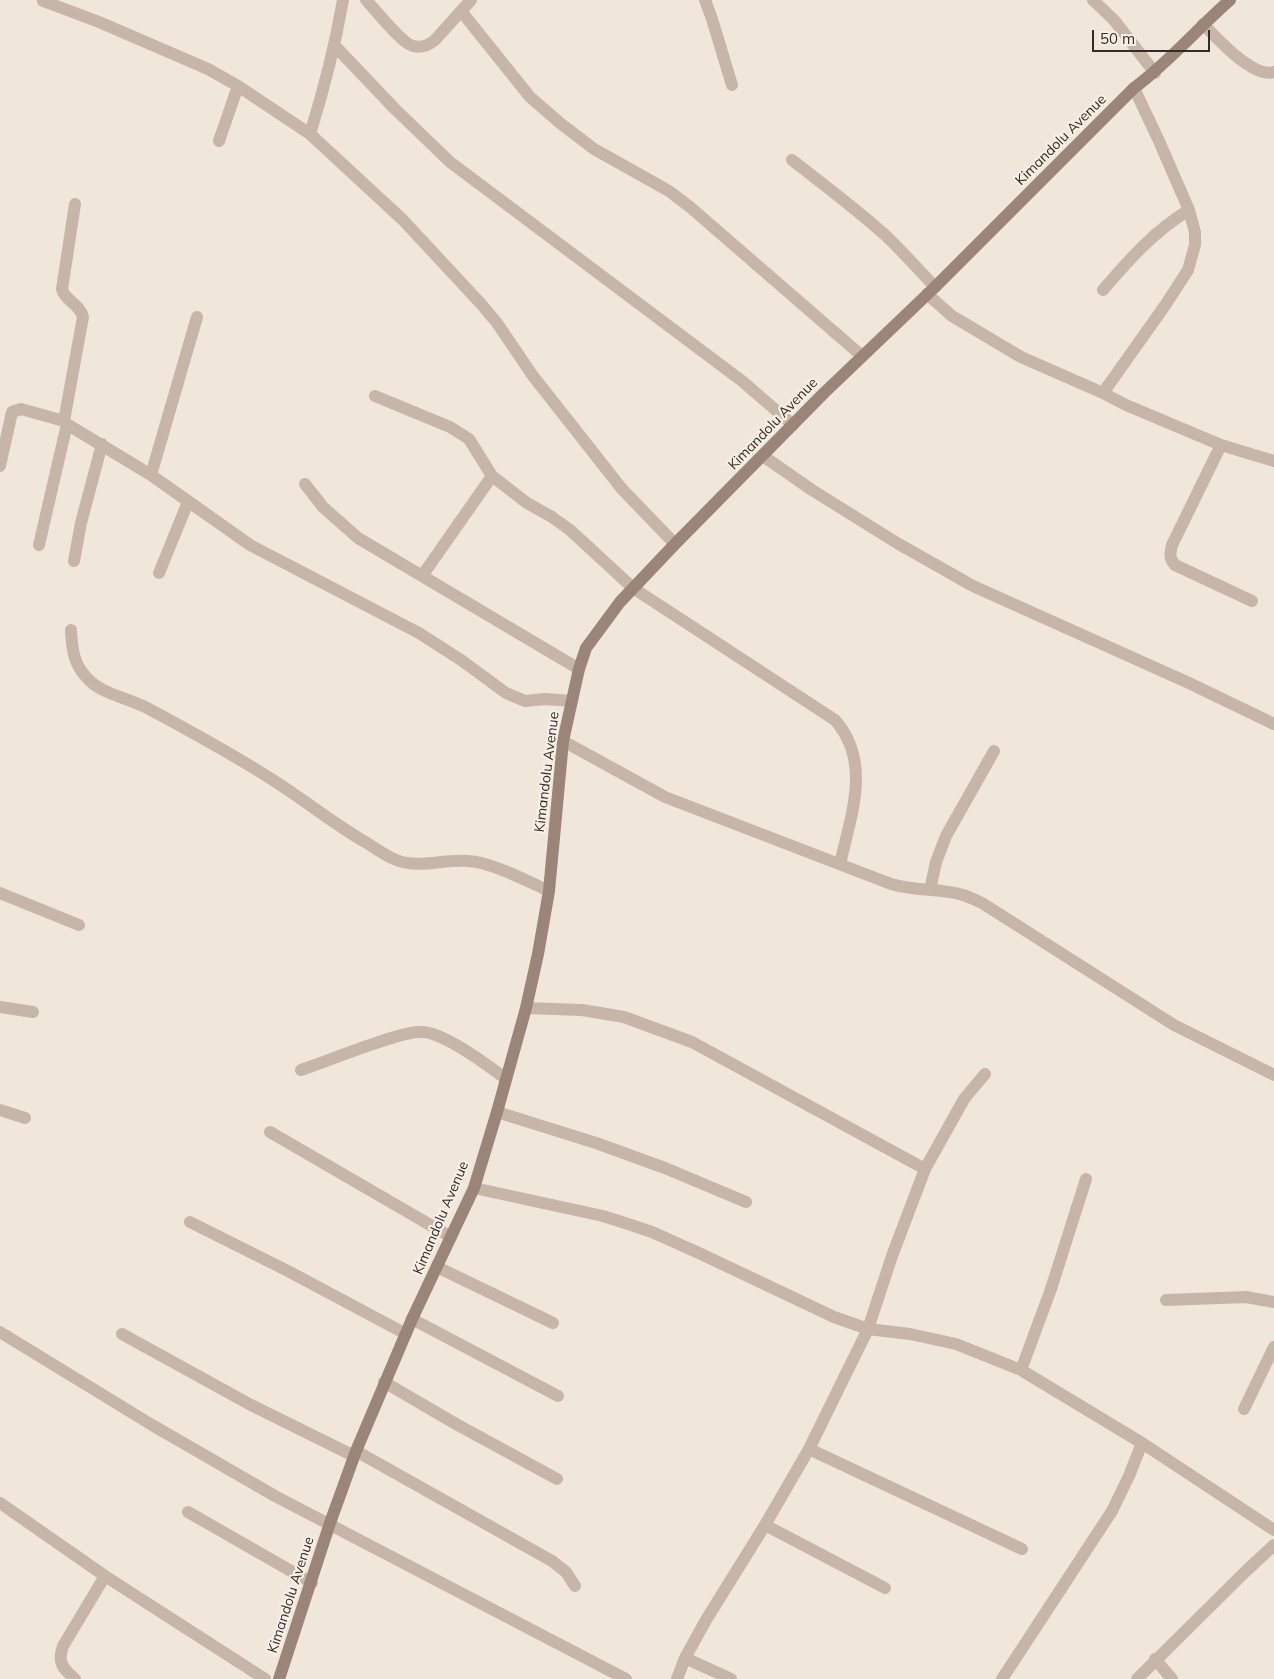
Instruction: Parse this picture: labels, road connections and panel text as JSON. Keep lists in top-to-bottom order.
{
  "streets": {
    "street": ["Kimandolu Avenue"]
  },
  "scale_bar": "50 m"
}
